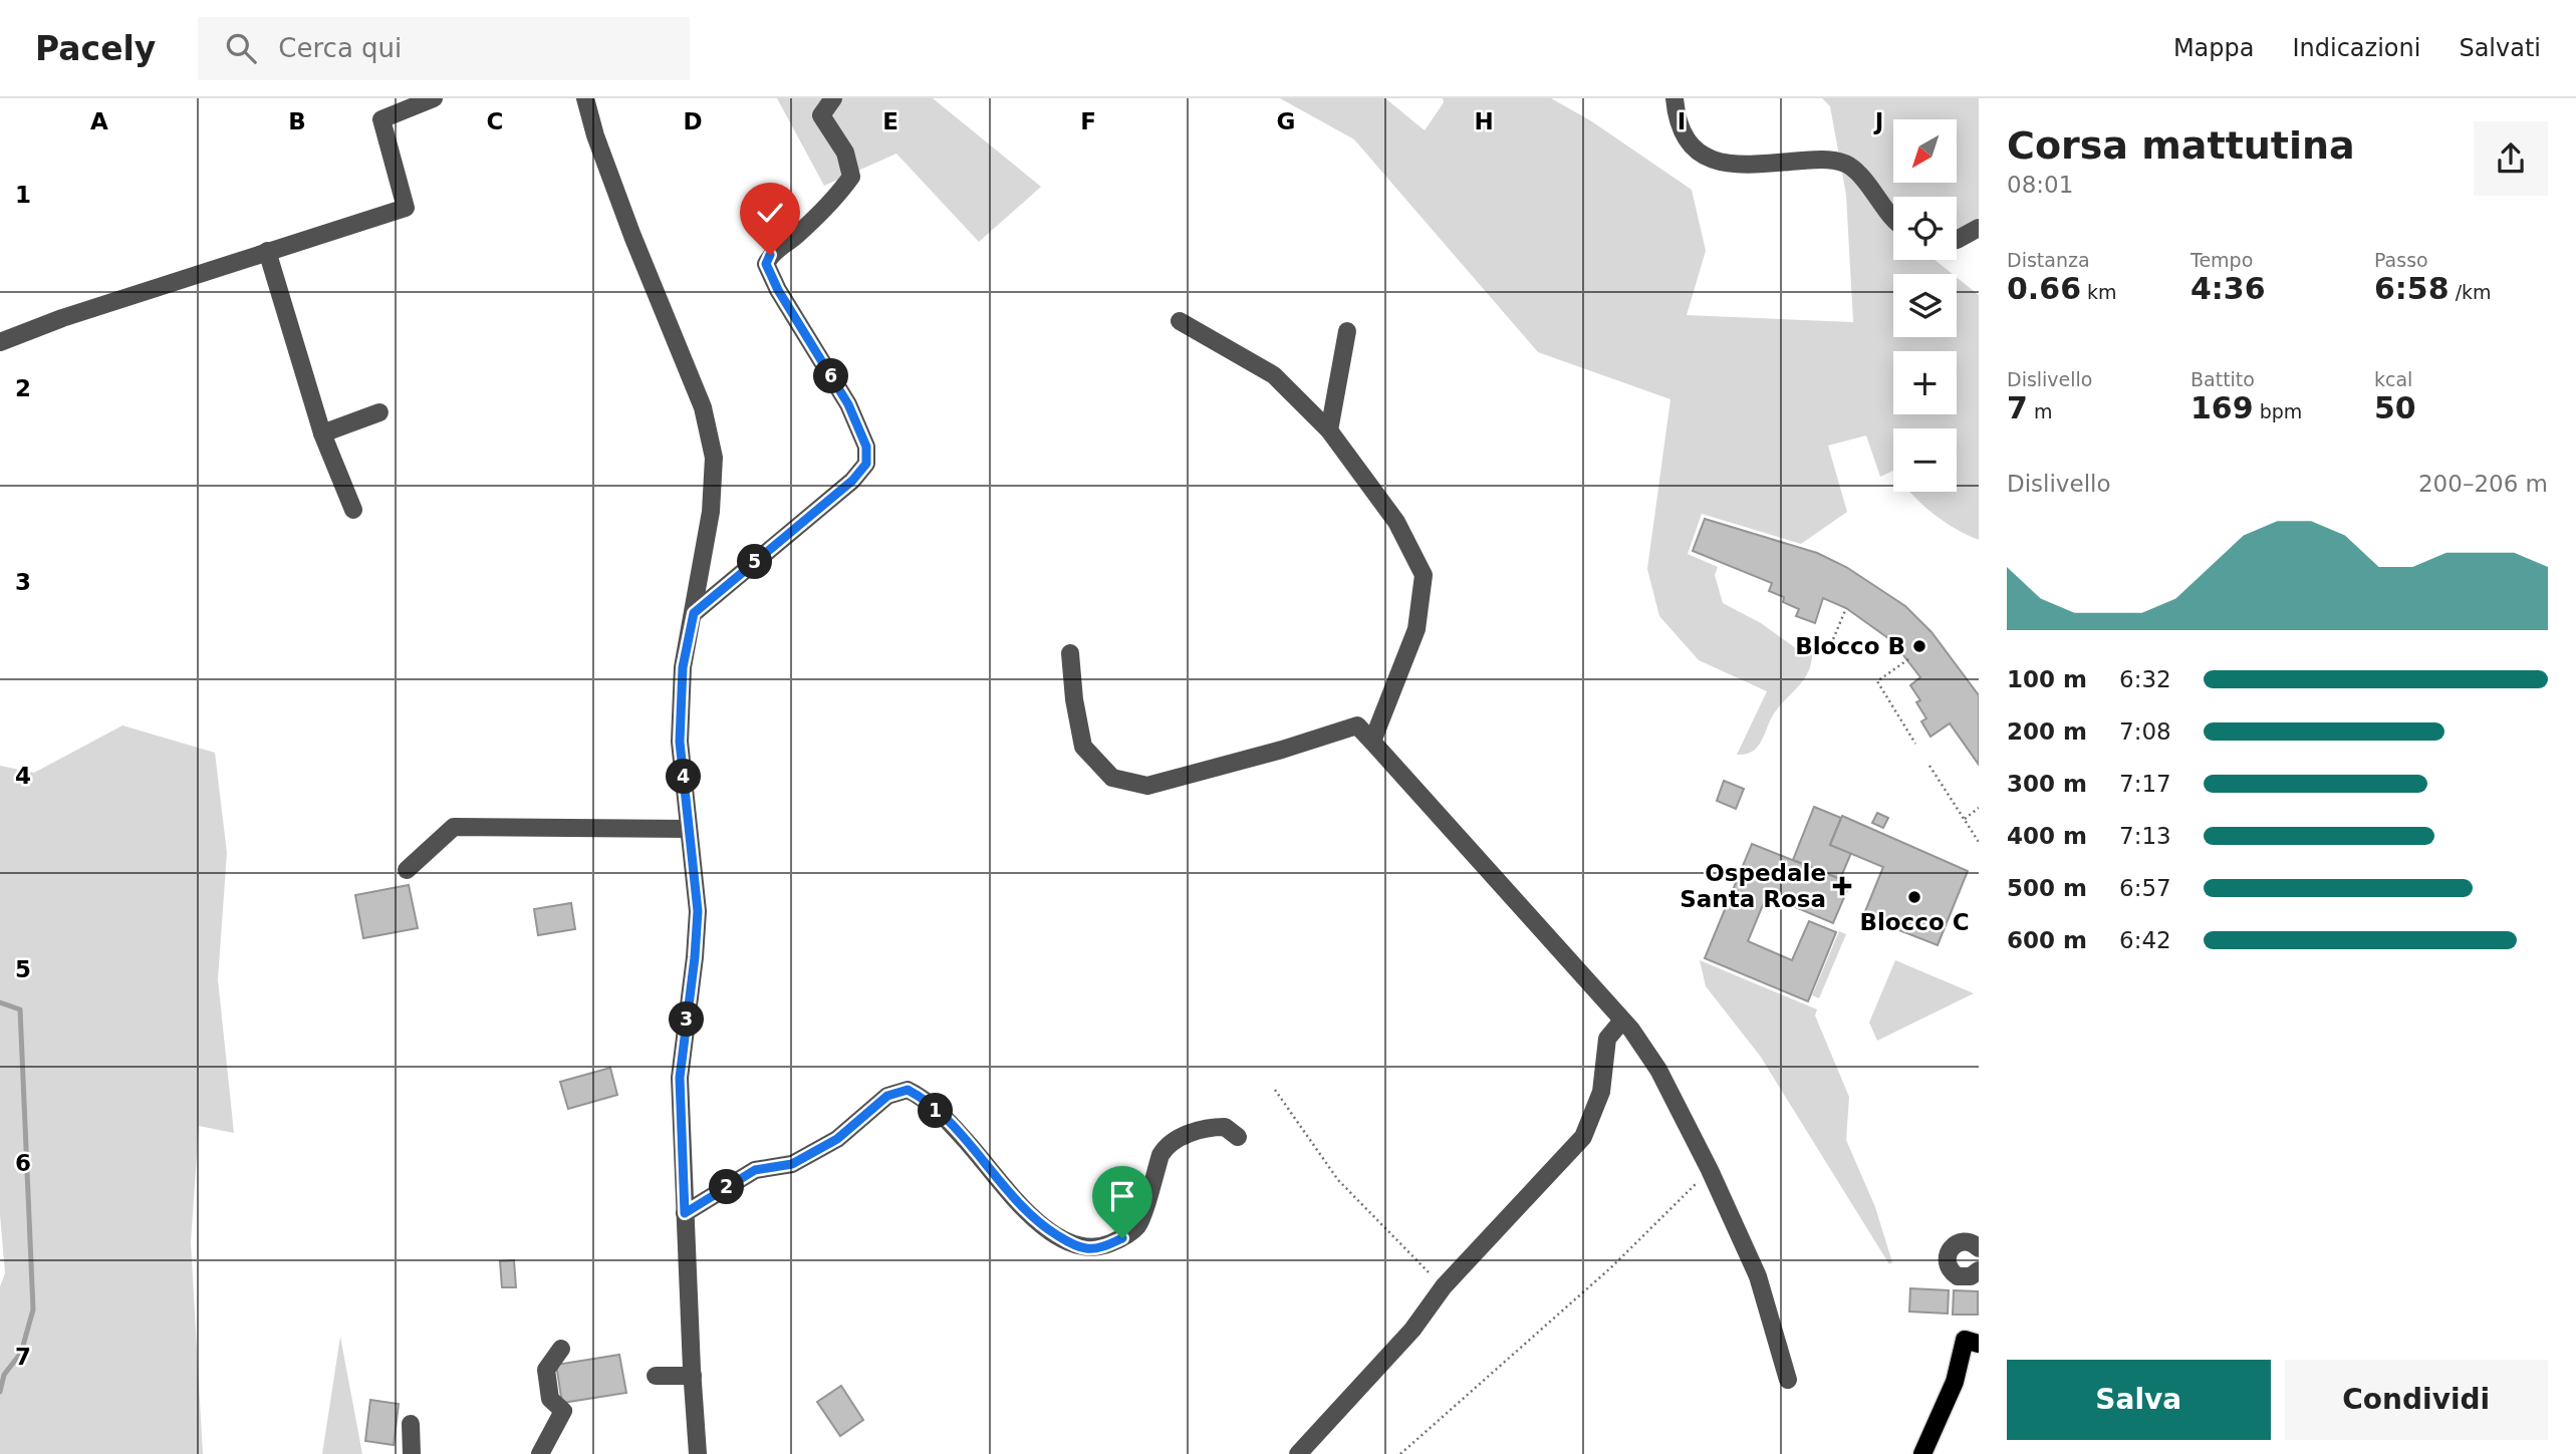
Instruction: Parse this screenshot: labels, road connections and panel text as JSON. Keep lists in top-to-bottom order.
{
  "places": {
    "other": ["Blocco B", "Blocco C"],
    "health": ["Ospedale Santa Rosa"]
  },
  "north": "bottom left",
  "page": {
    "header": "Pacely",
    "search": "Cerca qui",
    "nav": ["Mappa", "Indicazioni", "Salvati"],
    "heading": ["Corsa mattutina", "08:01"],
    "map_buttons": ["+", "−"],
    "stats": [
      ["Distanza", "0.66 km"],
      ["Tempo", "4:36"],
      ["Passo", "6:58 /km"],
      ["Dislivello", "7 m"],
      ["Battito", "169 bpm"],
      ["kcal", "50"]
    ],
    "pins": [
      "6",
      "5",
      "4",
      "3",
      "1",
      "2"
    ],
    "chart": ["Dislivello", "200–206 m"],
    "list": [
      {
        "name": "100 m",
        "note": "6:32"
      },
      {
        "name": "200 m",
        "note": "7:08"
      },
      {
        "name": "300 m",
        "note": "7:17"
      },
      {
        "name": "400 m",
        "note": "7:13"
      },
      {
        "name": "500 m",
        "note": "6:57"
      },
      {
        "name": "600 m",
        "note": "6:42"
      }
    ],
    "buttons": ["Salva", "Condividi"]
  },
  "grid": {
    "columns": [
      "A",
      "B",
      "C",
      "D",
      "E",
      "F",
      "G",
      "H",
      "I",
      "J"
    ],
    "rows": [
      "1",
      "2",
      "3",
      "4",
      "5",
      "6",
      "7"
    ]
  }
}
